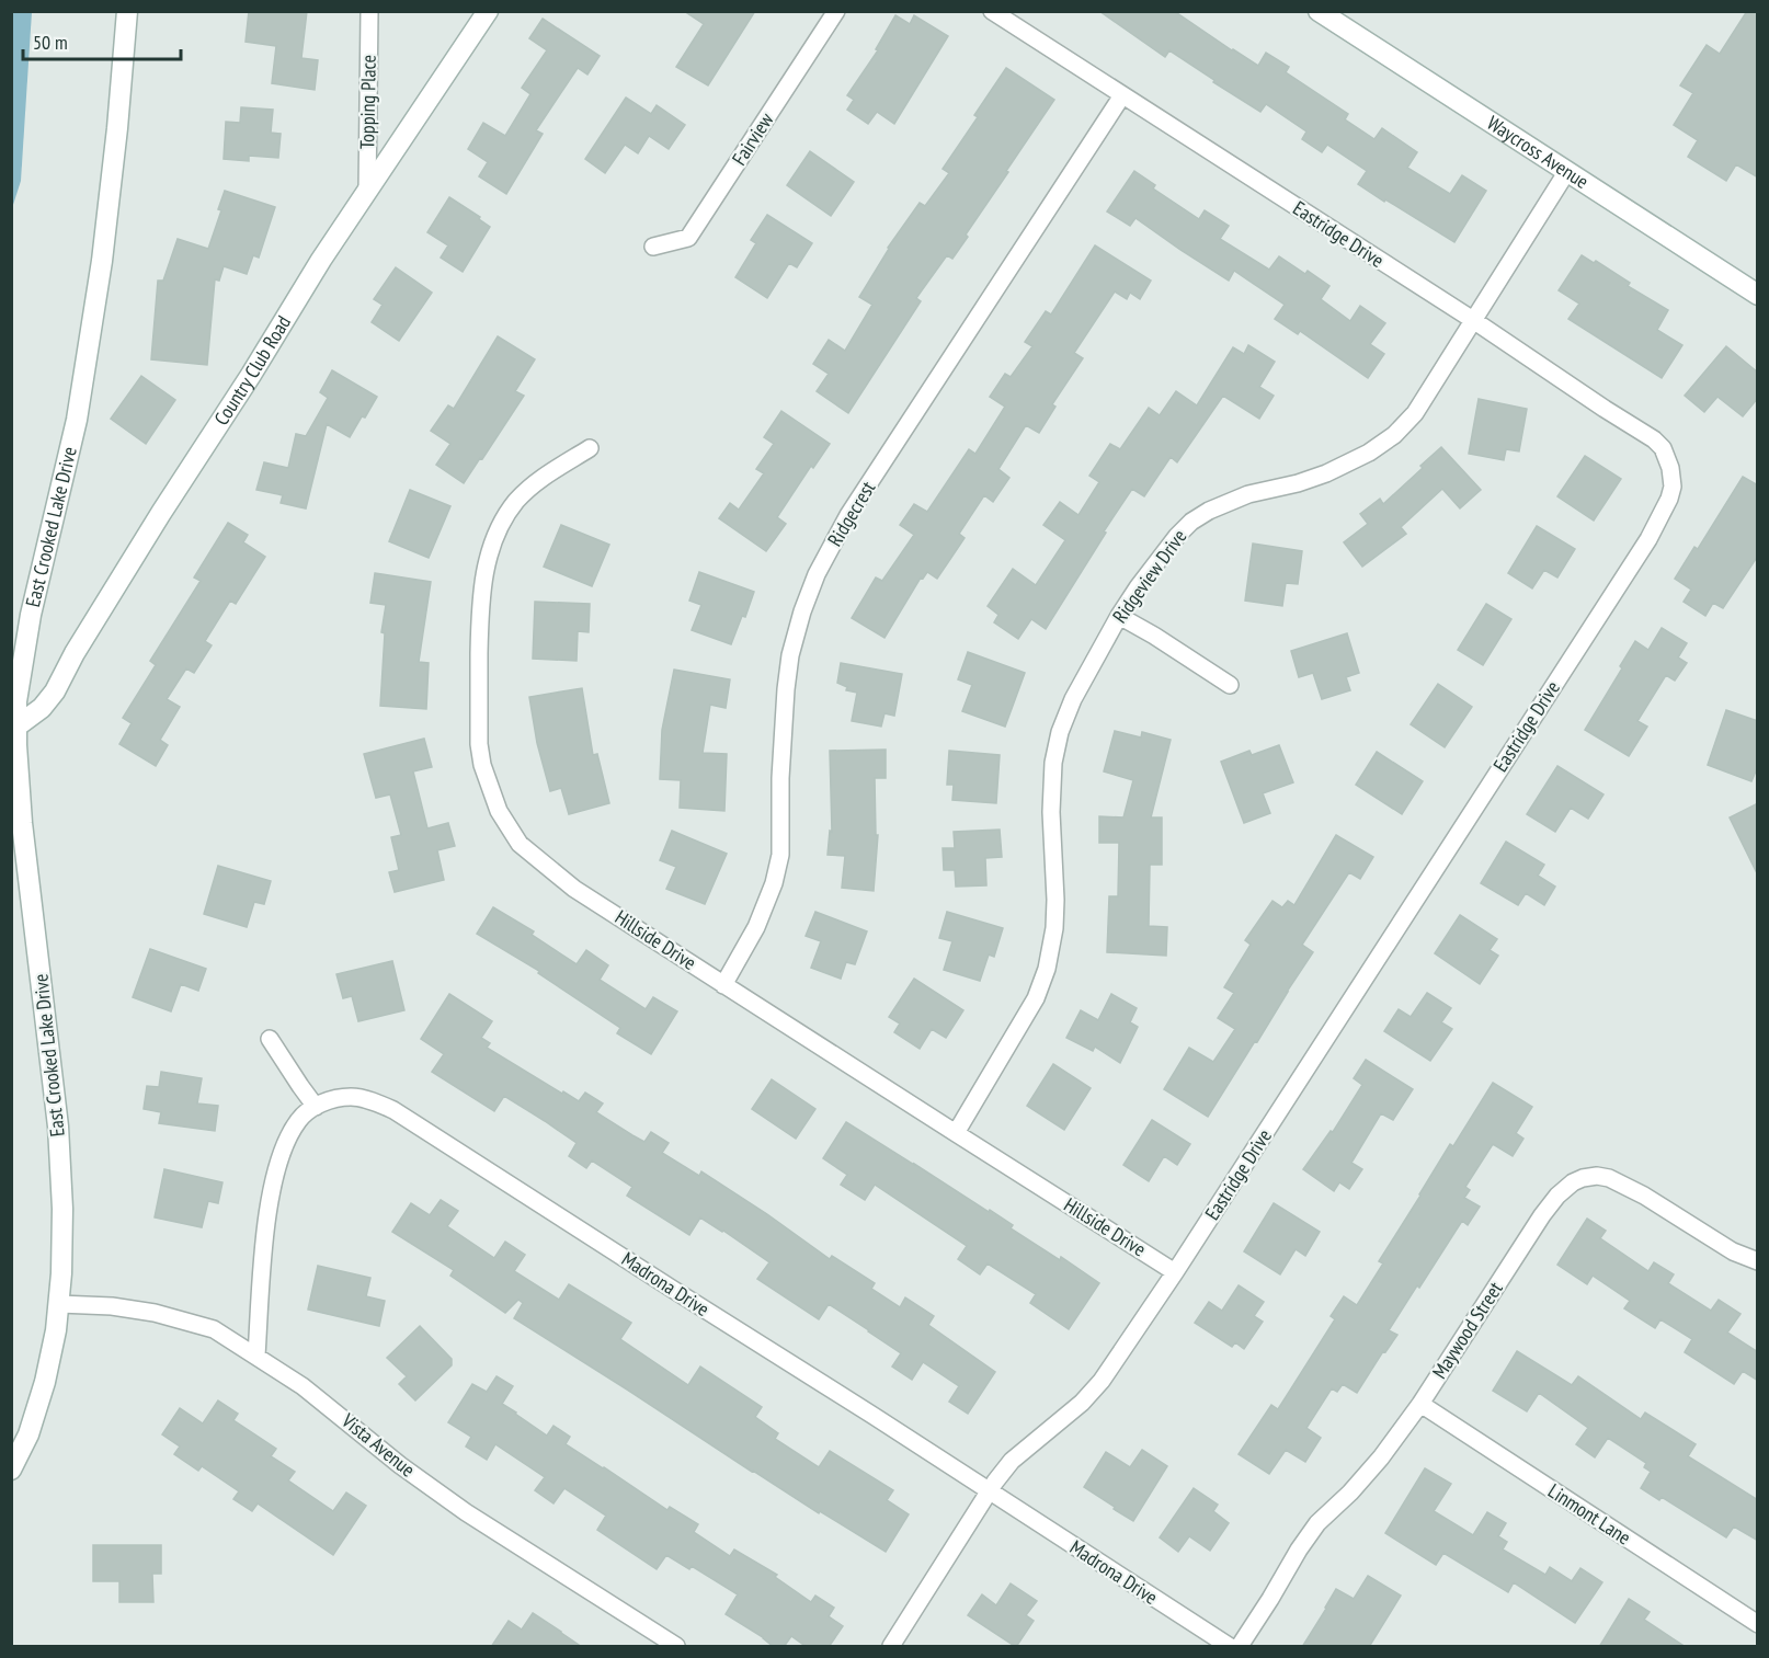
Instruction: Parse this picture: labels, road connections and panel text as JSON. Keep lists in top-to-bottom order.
{
  "streets": {
    "street": [
      "Topping Place",
      "Fairview",
      "Waycross Avenue",
      "Eastridge Drive",
      "Country Club Road",
      "Ridgecrest",
      "East Crooked Lake Drive",
      "Ridgeview Drive",
      "Hillside Drive",
      "Madrona Drive",
      "Maywood Street",
      "Vista Avenue",
      "Linmont Lane"
    ]
  },
  "crossings": [
    ["Topping Place", "Country Club Road"],
    ["Waycross Avenue", "Ridgeview Drive"],
    ["Eastridge Drive", "Ridgecrest"],
    ["Eastridge Drive", "Ridgeview Drive"],
    ["Eastridge Drive", "Hillside Drive"],
    ["Eastridge Drive", "Madrona Drive"],
    ["Country Club Road", "East Crooked Lake Drive"],
    ["Ridgecrest", "Hillside Drive"],
    ["East Crooked Lake Drive", "Vista Avenue"],
    ["Ridgeview Drive", "Hillside Drive"],
    ["Madrona Drive", "Vista Avenue"],
    ["Maywood Street", "Linmont Lane"]
  ],
  "scale_bar": "50 m"
}
